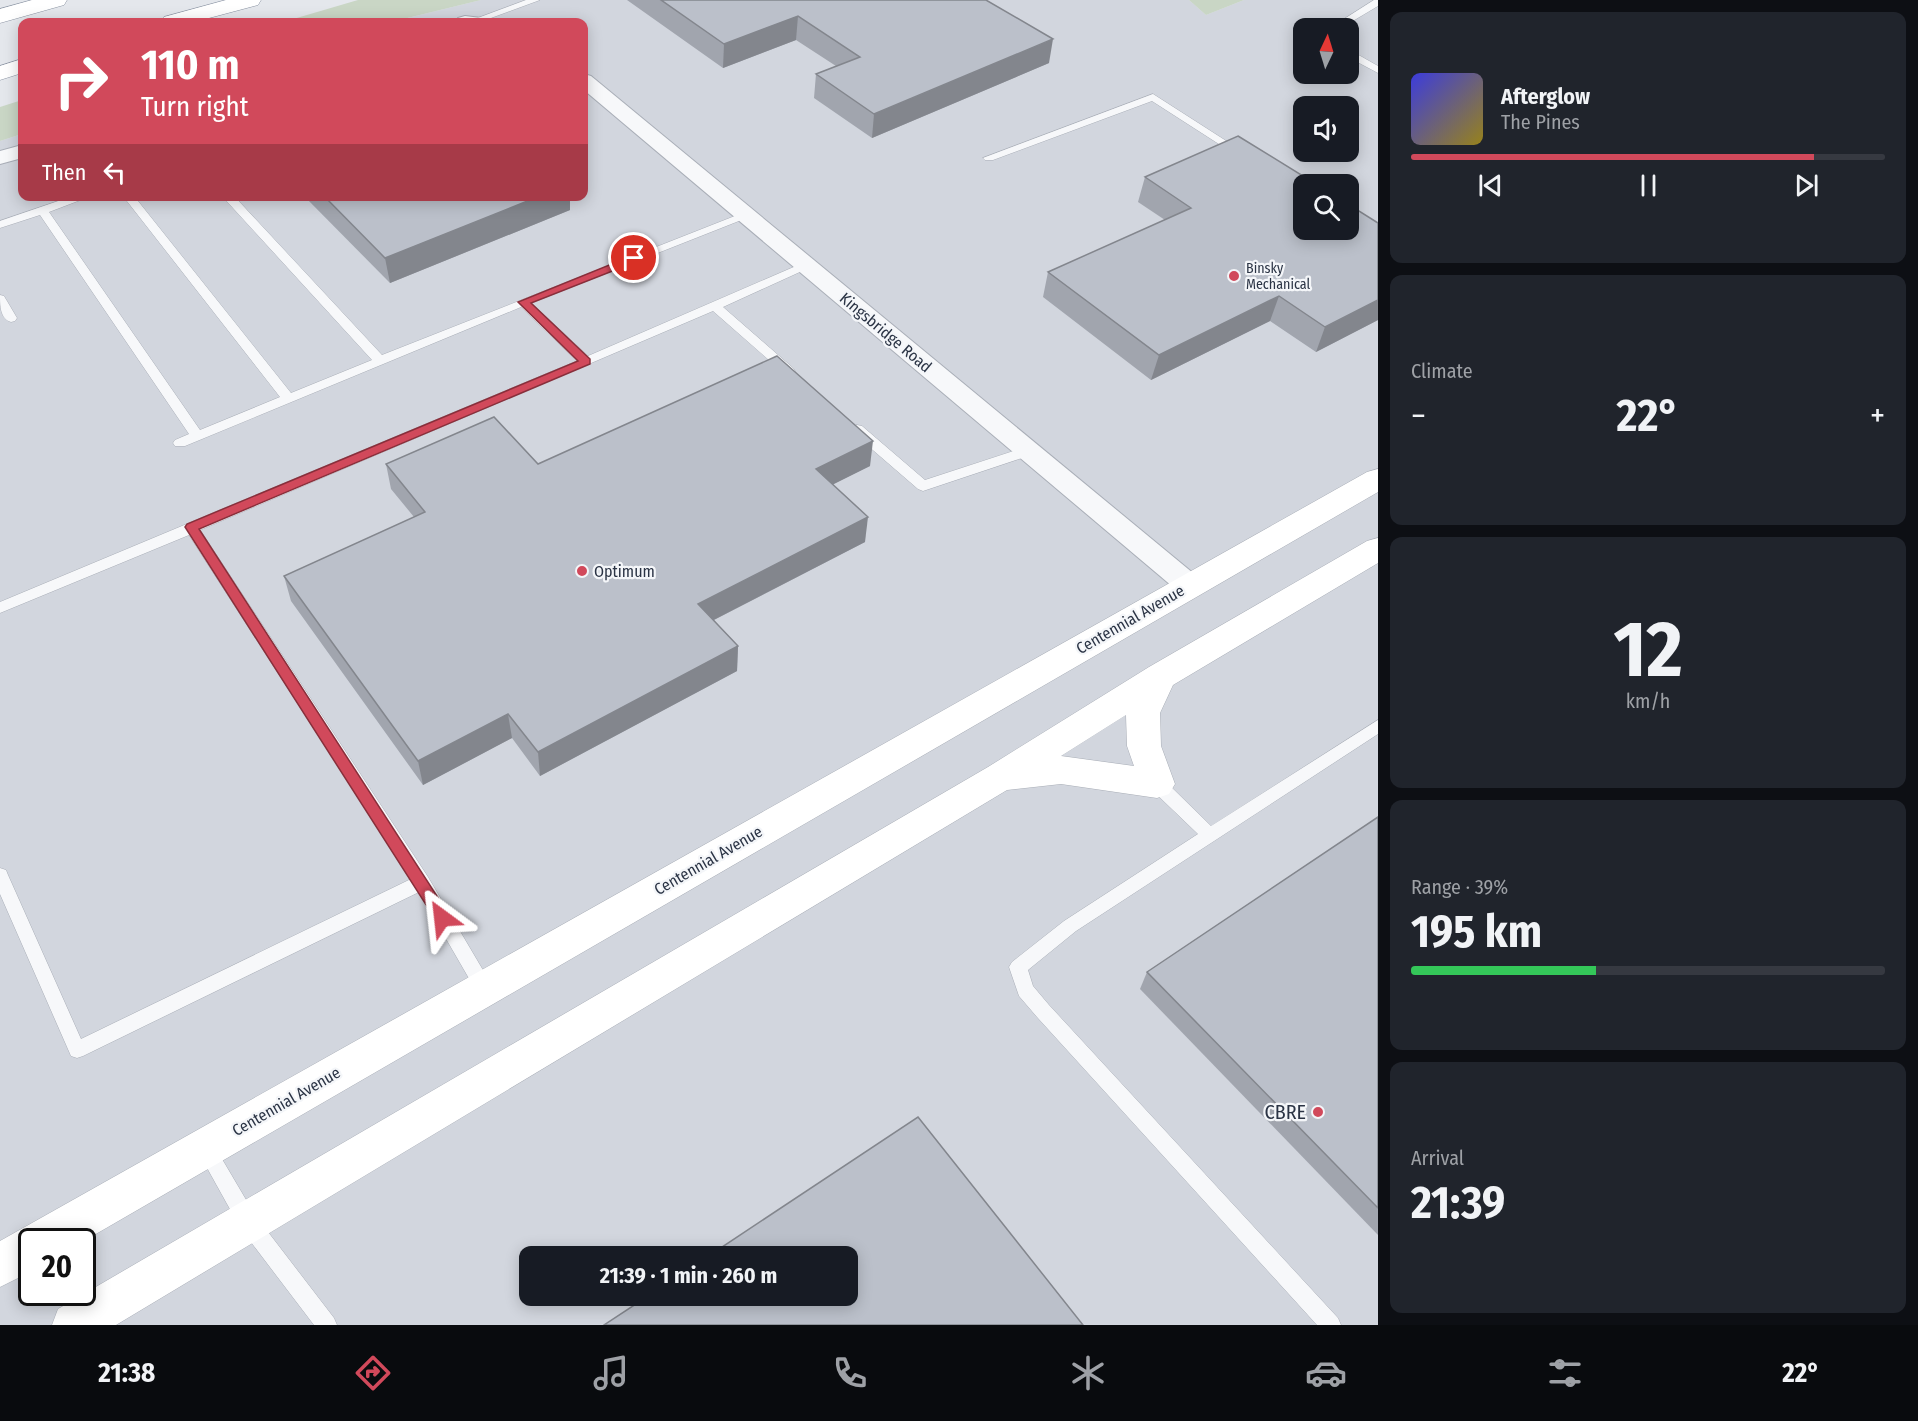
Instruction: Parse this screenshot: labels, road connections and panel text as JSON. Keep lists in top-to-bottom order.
{
  "streets": {
    "main road": ["Centennial Avenue"],
    "street": ["Kingsbridge Road"]
  },
  "crossings": [
    ["Kingsbridge Road", "Centennial Avenue"]
  ],
  "places": ["Binsky Mechanical", "Optimum", "CBRE"],
  "north": "top",
  "page": {
    "turn": ["110 m", "Turn right"],
    "song": ["Afterglow", "The Pines"],
    "then": "Then",
    "tile": [
      "Climate",
      ["12", "km/h"],
      ["Range · 39%", "195 km"],
      ["Arrival", "21:39"]
    ],
    "heat": ["−", "22°", "+"],
    "limit": "20",
    "trip": "21:39 · 1 min · 260 m",
    "tabs": ["21:38", "22°"]
  }
}
